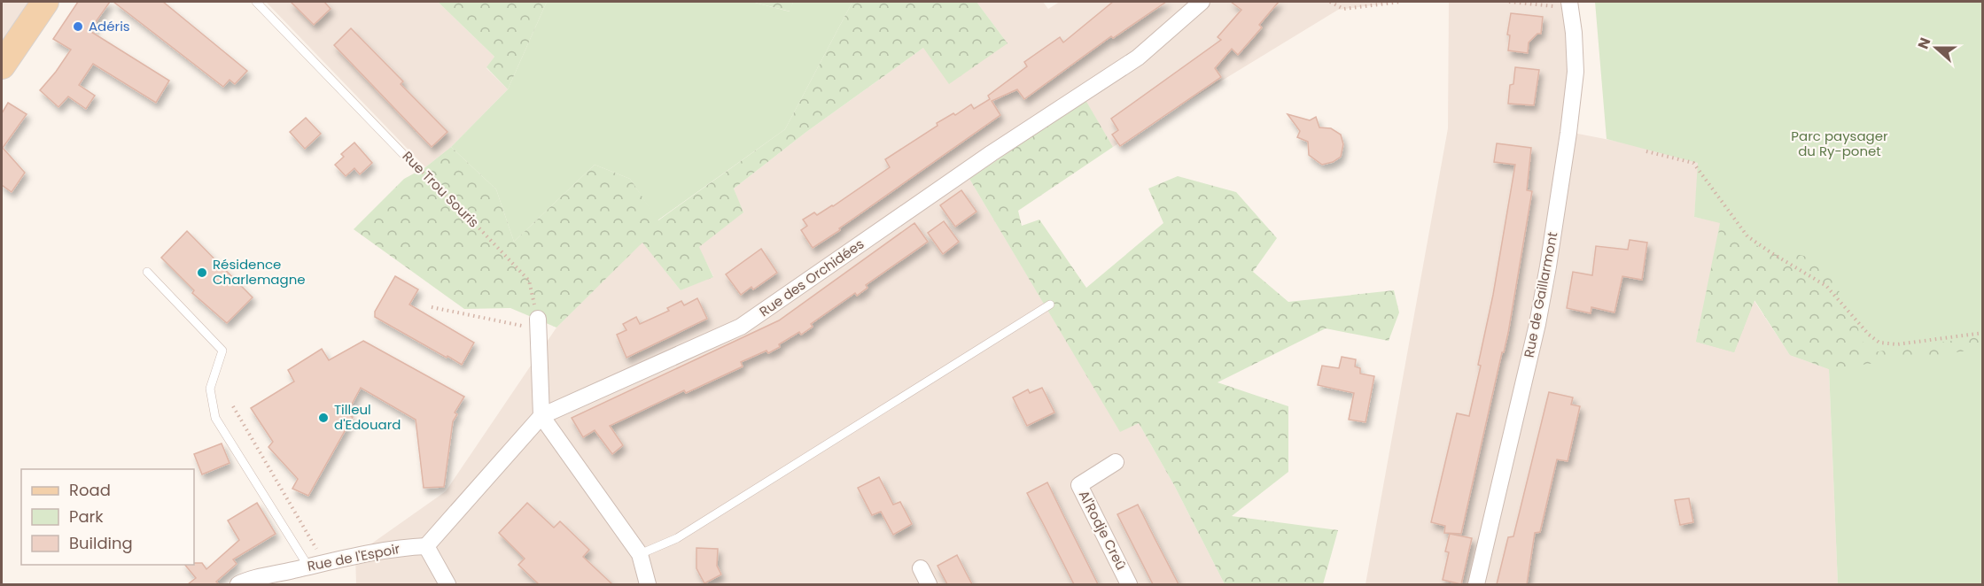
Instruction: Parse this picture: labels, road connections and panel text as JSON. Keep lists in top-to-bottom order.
{
  "streets": {
    "street": [
      "Rue des Orchidées",
      "Rue de Gaillarmont",
      "Al'Rodje Creû",
      "Rue de l'Espoir"
    ],
    "lane": ["Rue Trou Souris"]
  },
  "crossings": [
    ["Rue des Orchidées", "Rue de l'Espoir"]
  ],
  "parks": ["Parc paysager du Ry-ponet"],
  "places": ["Adéris", "Résidence Charlemagne", "Tilleul d'Edouard"],
  "legend": ["Road", "Park", "Building"],
  "north": "left"
}
